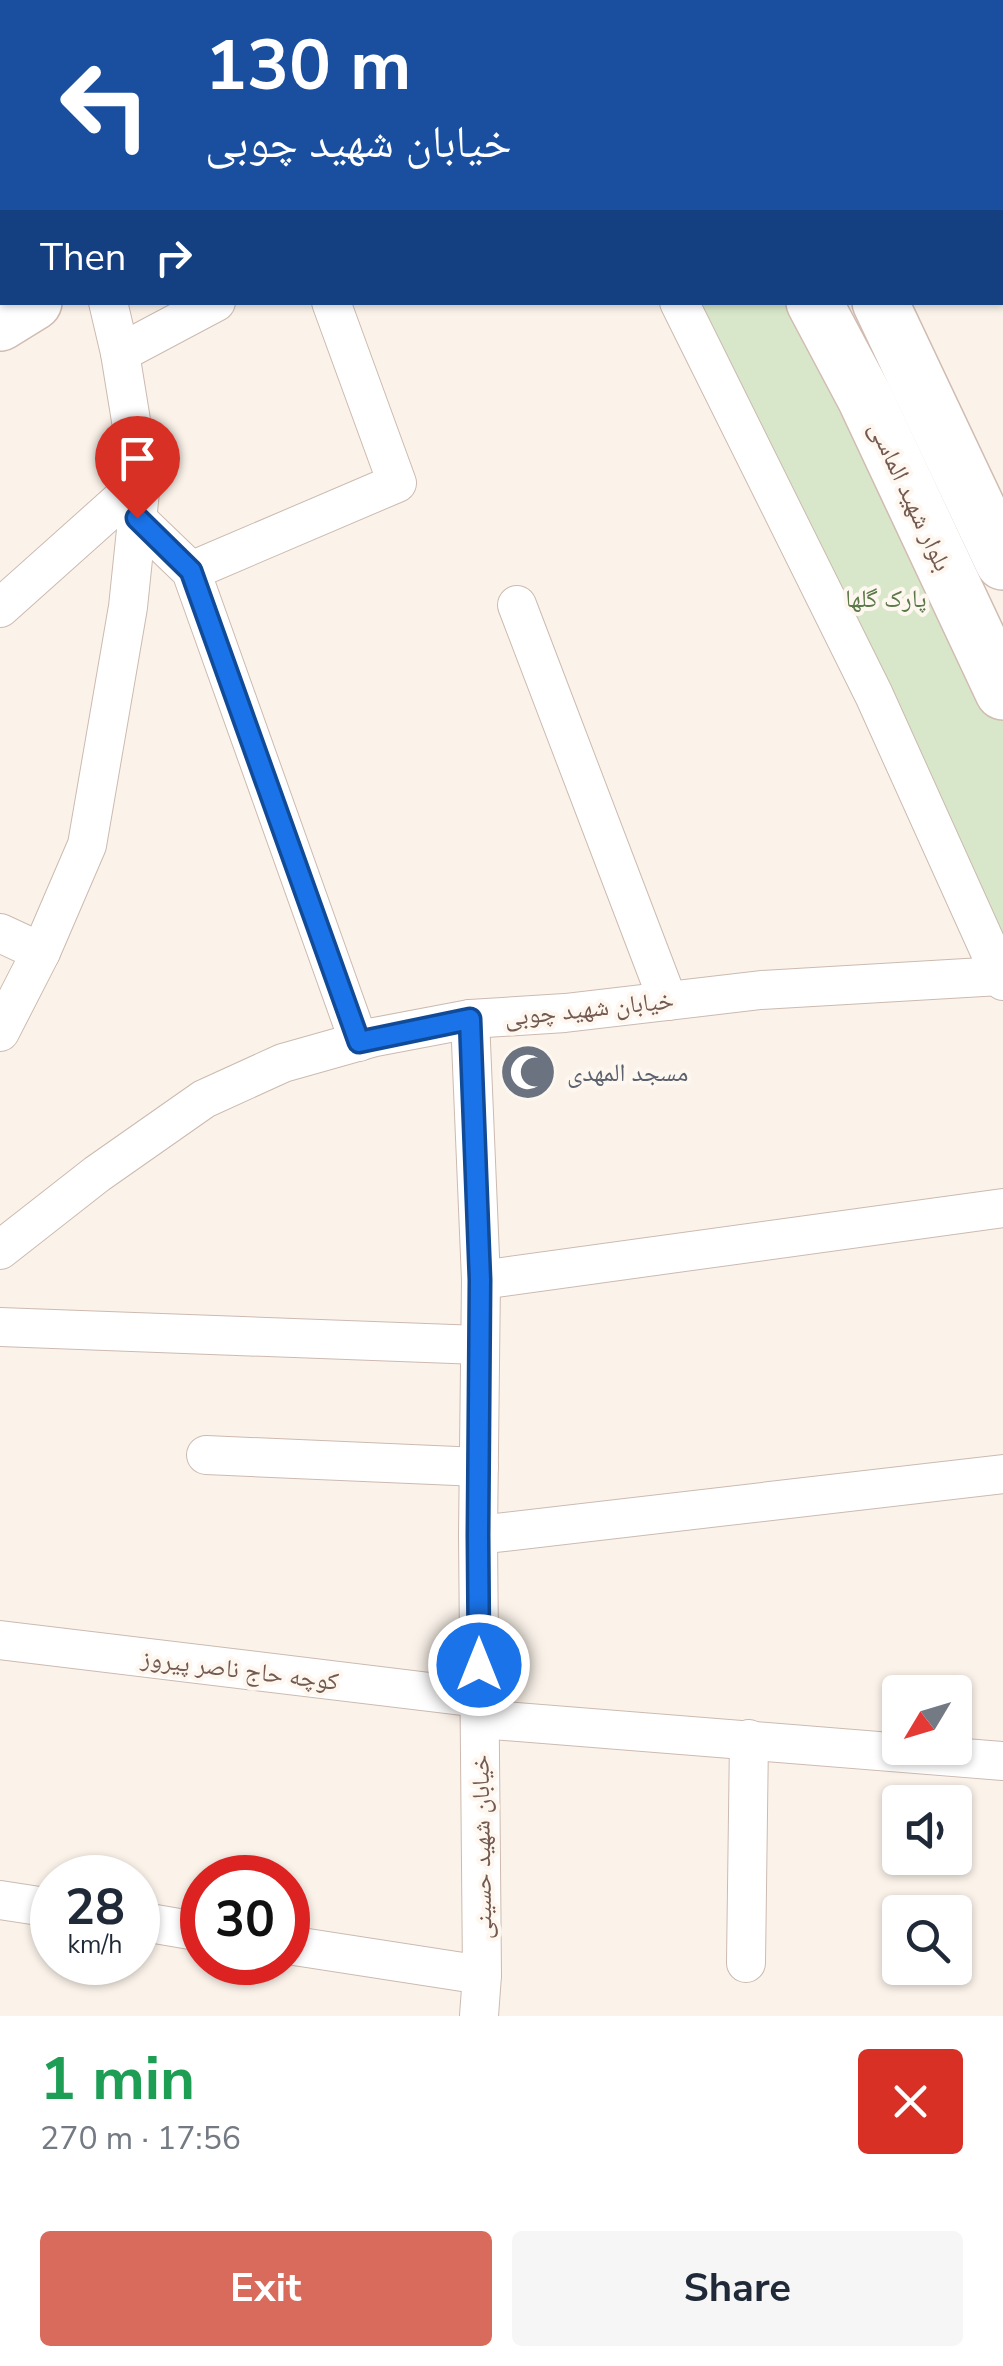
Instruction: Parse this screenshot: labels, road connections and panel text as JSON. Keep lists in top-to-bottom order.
{
  "streets": {
    "main road": ["بلوار شهید الماسی"],
    "street": ["خیابان شهید چوبی", "کوچه حاج ناصر پیروز", "خیابان شهید حسینی"]
  },
  "crossings": [
    ["خیابان شهید چوبی", "خیابان شهید حسینی"],
    ["کوچه حاج ناصر پیروز", "خیابان شهید حسینی"]
  ],
  "parks": ["پارک گلها"],
  "places": {
    "mosque": ["مسجد المهدی"]
  },
  "north": "bottom left",
  "page": {
    "turn": ["130 m", "خیابان شهید چوبی"],
    "then": "Then",
    "speed": "28 km/h",
    "limit": "30",
    "heading": ["1 min", "270 m · 17:56"],
    "buttons": ["Exit", "Share"]
  }
}
